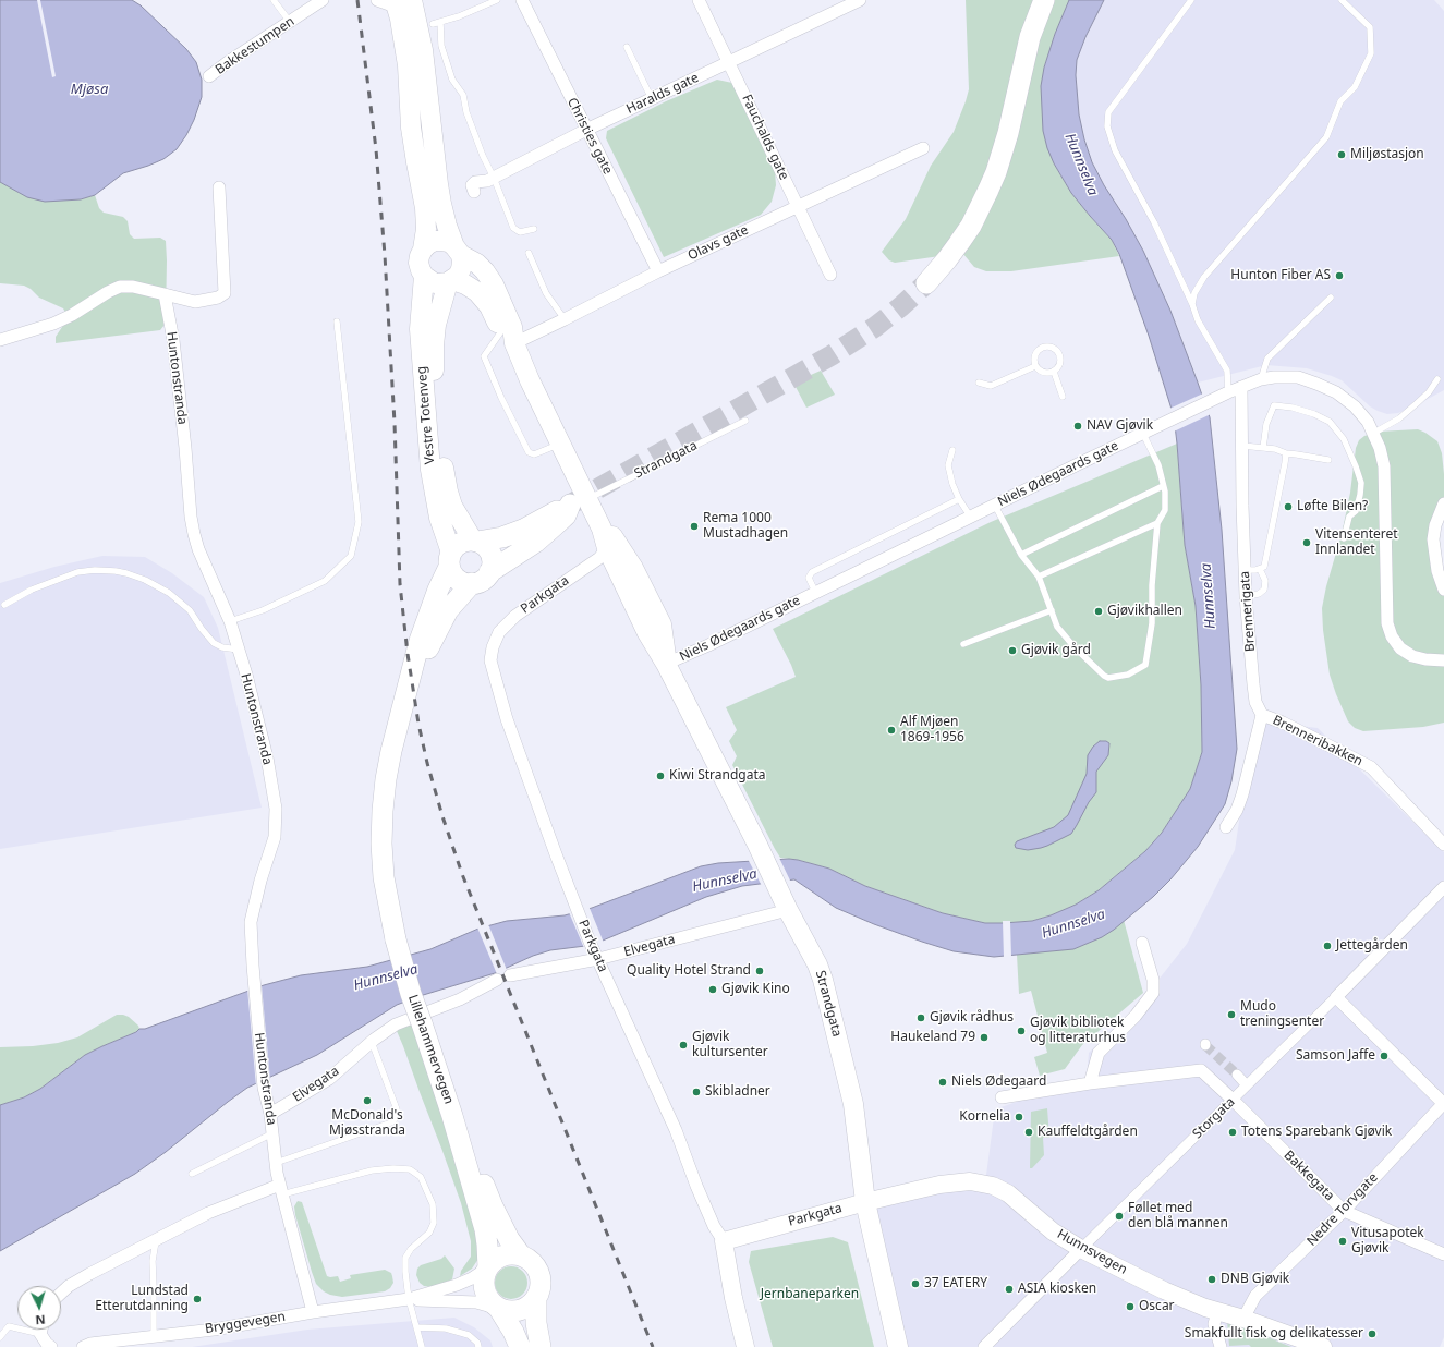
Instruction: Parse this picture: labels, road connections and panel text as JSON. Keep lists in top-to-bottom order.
{
  "streets": {
    "highway": ["Lillehammervegen"],
    "main road": [
      "Vestre Totenveg",
      "Strandgata",
      "Parkgata",
      "Hunnsvegen"
    ],
    "street": [
      "Bakkestumpen",
      "Haralds gate",
      "Christies gate",
      "Fauchalds gate",
      "Olavs gate",
      "Huntonstranda",
      "Niels Ødegaards gate",
      "Brennerigata",
      "Brenneribakken",
      "Elvegata",
      "Storgata",
      "Bakkegata",
      "Nedre Torvgate",
      "Bryggevegen"
    ]
  },
  "crossings": [
    ["Haralds gate", "Christies gate"],
    ["Haralds gate", "Fauchalds gate"],
    ["Christies gate", "Olavs gate"],
    ["Fauchalds gate", "Olavs gate"],
    ["Olavs gate", "Strandgata"],
    ["Huntonstranda", "Elvegata"],
    ["Huntonstranda", "Bryggevegen"],
    ["Vestre Totenveg", "Strandgata"],
    ["Vestre Totenveg", "Lillehammervegen"],
    ["Strandgata", "Niels Ødegaards gate"],
    ["Strandgata", "Parkgata"],
    ["Strandgata", "Elvegata"],
    ["Strandgata", "Hunnsvegen"],
    ["Niels Ødegaards gate", "Brennerigata"],
    ["Parkgata", "Elvegata"],
    ["Parkgata", "Hunnsvegen"],
    ["Brennerigata", "Brenneribakken"],
    ["Lillehammervegen", "Bryggevegen"],
    ["Storgata", "Bakkegata"],
    ["Storgata", "Hunnsvegen"],
    ["Bakkegata", "Nedre Torvgate"],
    ["Nedre Torvgate", "Hunnsvegen"]
  ],
  "water": ["Mjøsa", "Hunnselva"],
  "parks": ["Jernbaneparken"],
  "places": [
    "Miljøstasjon",
    "Hunton Fiber AS",
    "NAV Gjøvik",
    "Løfte Bilen?",
    "Rema 1000 Mustadhagen",
    "Vitensenteret Innlandet",
    "Gjøvikhallen",
    "Gjøvik gård",
    "Alf Mjøen 1869-1956",
    "Kiwi Strandgata",
    "Jettegården",
    "Quality Hotel Strand",
    "Gjøvik Kino",
    "Mudo treningsenter",
    "Gjøvik rådhus",
    "Gjøvik bibliotek og litteraturhus",
    "Haukeland 79",
    "Gjøvik kultursenter",
    "Samson Jaffe",
    "Niels Ødegaard",
    "Skibladner",
    "McDonald's Mjøsstranda",
    "Kornelia",
    "Kauffeldtgården",
    "Totens Sparebank Gjøvik",
    "Føllet med den blå mannen",
    "Vitusapotek Gjøvik",
    "DNB Gjøvik",
    "37 EATERY",
    "ASIA kiosken",
    "Lundstad Etterutdanning",
    "Oscar",
    "Smakfullt fisk og delikatesser"
  ],
  "north": "bottom"
}
